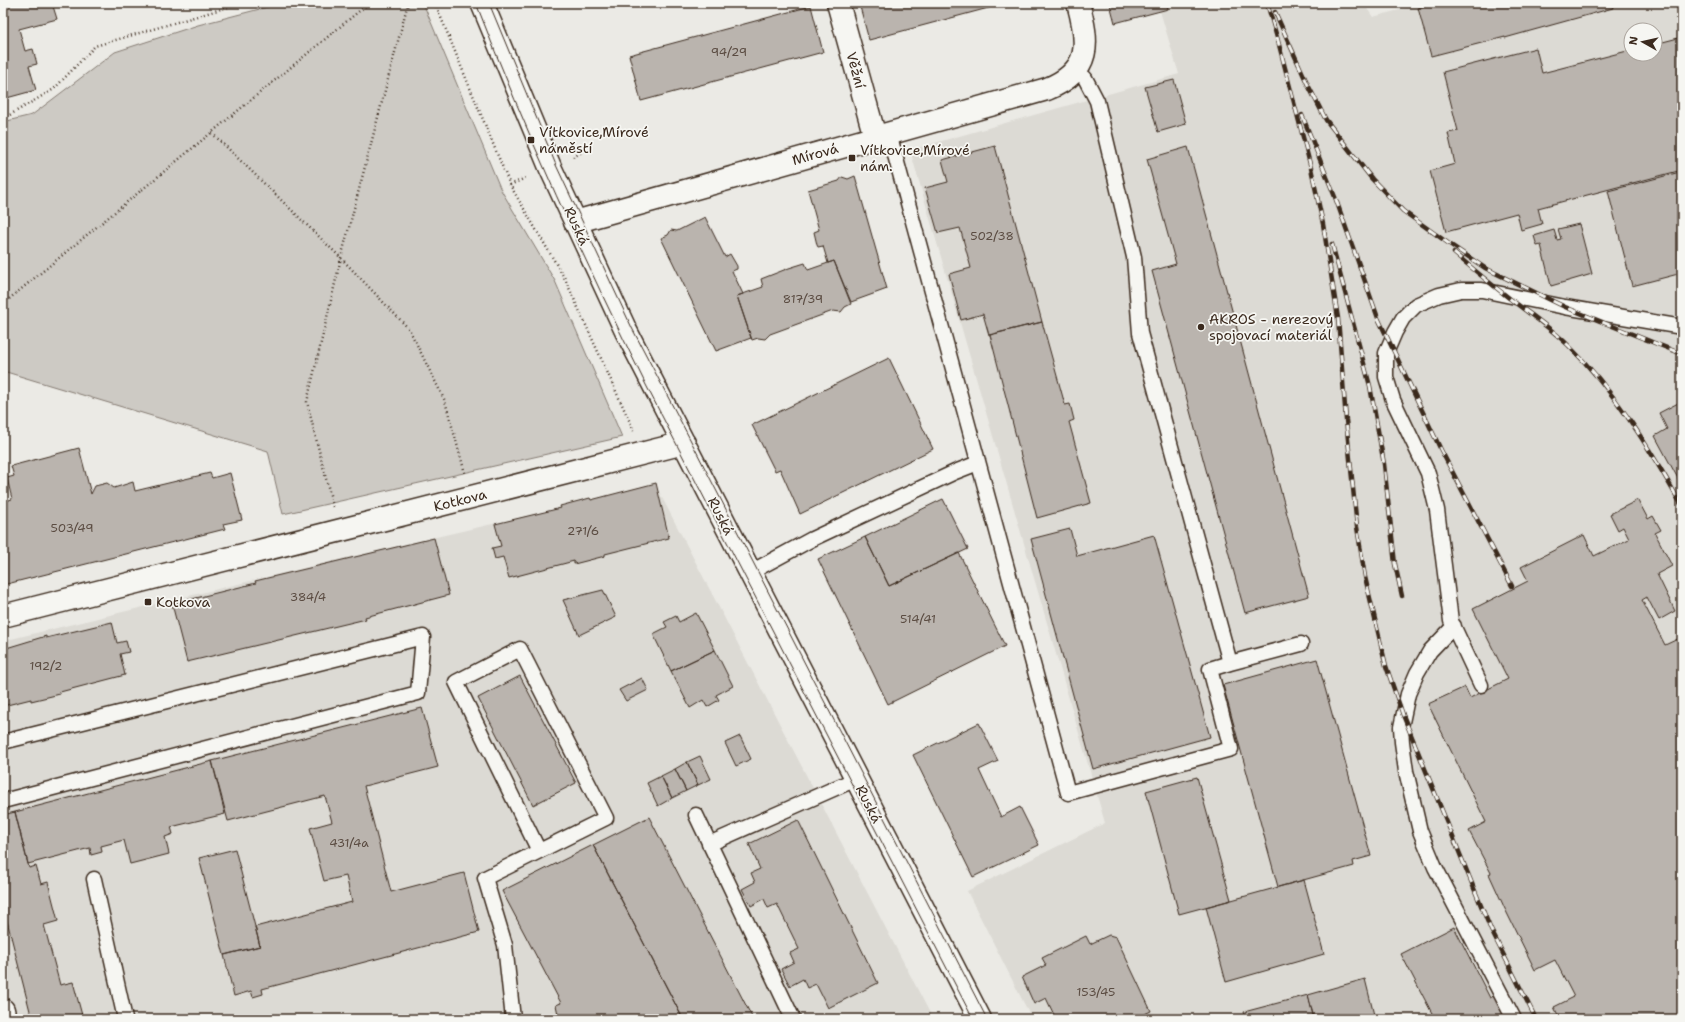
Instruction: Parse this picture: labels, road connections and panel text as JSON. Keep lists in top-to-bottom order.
{
  "streets": {
    "street": [
      "Věžní",
      "Mírová",
      "Ruská",
      "Kotkova"
    ]
  },
  "crossings": [
    ["Věžní", "Mírová"],
    ["Mírová", "Ruská"],
    ["Ruská", "Kotkova"]
  ],
  "places": {
    "transit": ["Vítkovice,Mírové náměstí", "Vítkovice,Mírové nám.", "Kotkova"],
    "other": ["AKROS - nerezový spojovací materiál"]
  },
  "house_numbers": [
    "94/29",
    "502/38",
    "817/39",
    "503/49",
    "271/6",
    "384/4",
    "514/41",
    "192/2",
    "431/4a",
    "153/45"
  ],
  "north": "left"
}
